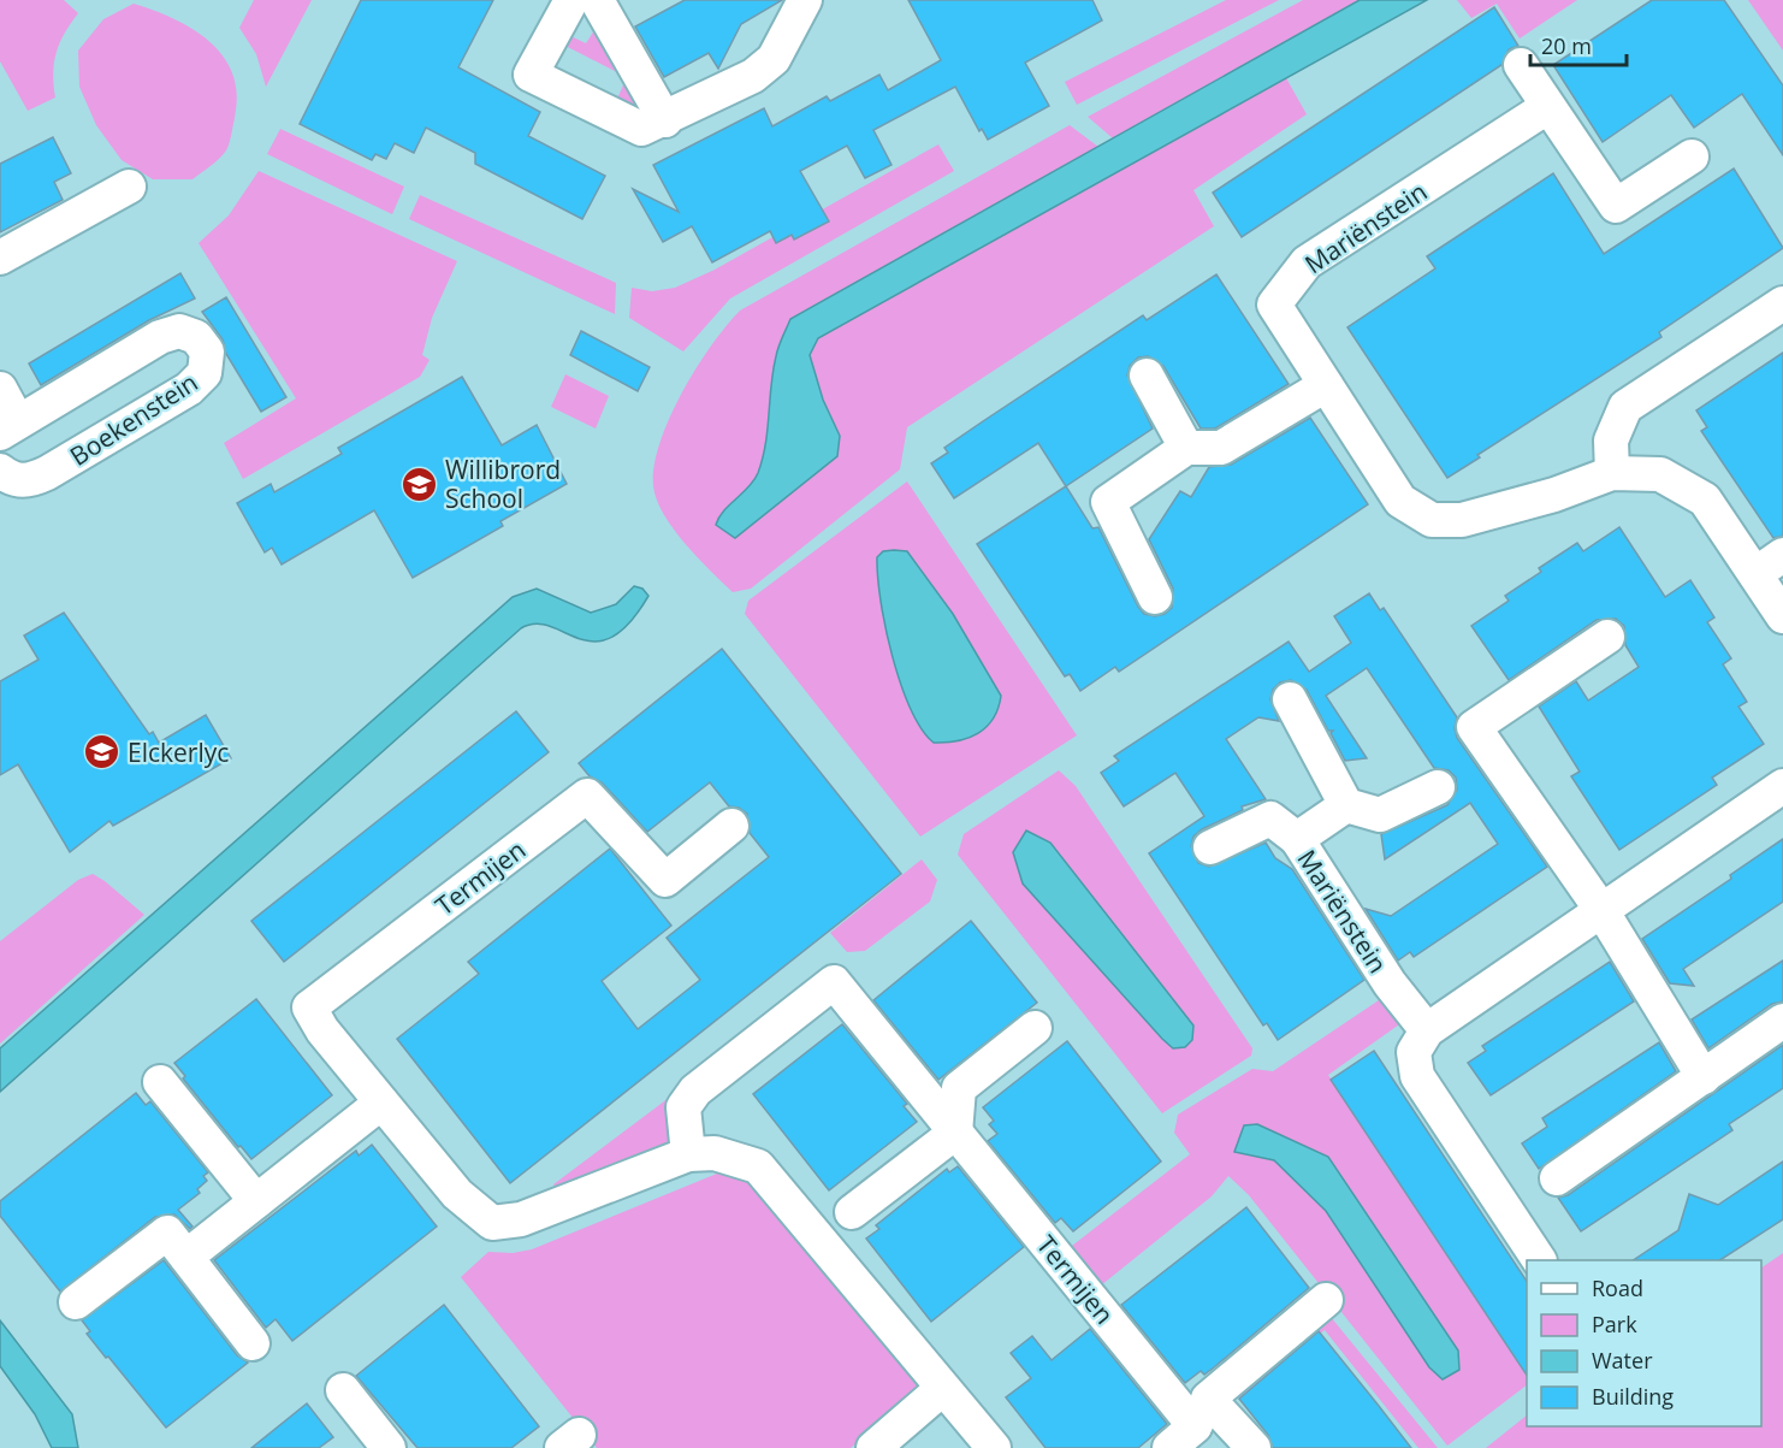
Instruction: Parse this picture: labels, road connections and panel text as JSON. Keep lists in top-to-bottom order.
{
  "streets": {
    "street": ["Mariënstein", "Boekenstein", "Termijen"]
  },
  "places": {
    "school or university": ["Willibrord School", "Elckerlyc"]
  },
  "legend": [
    "Road",
    "Park",
    "Water",
    "Building"
  ],
  "scale_bar": "20 m"
}
